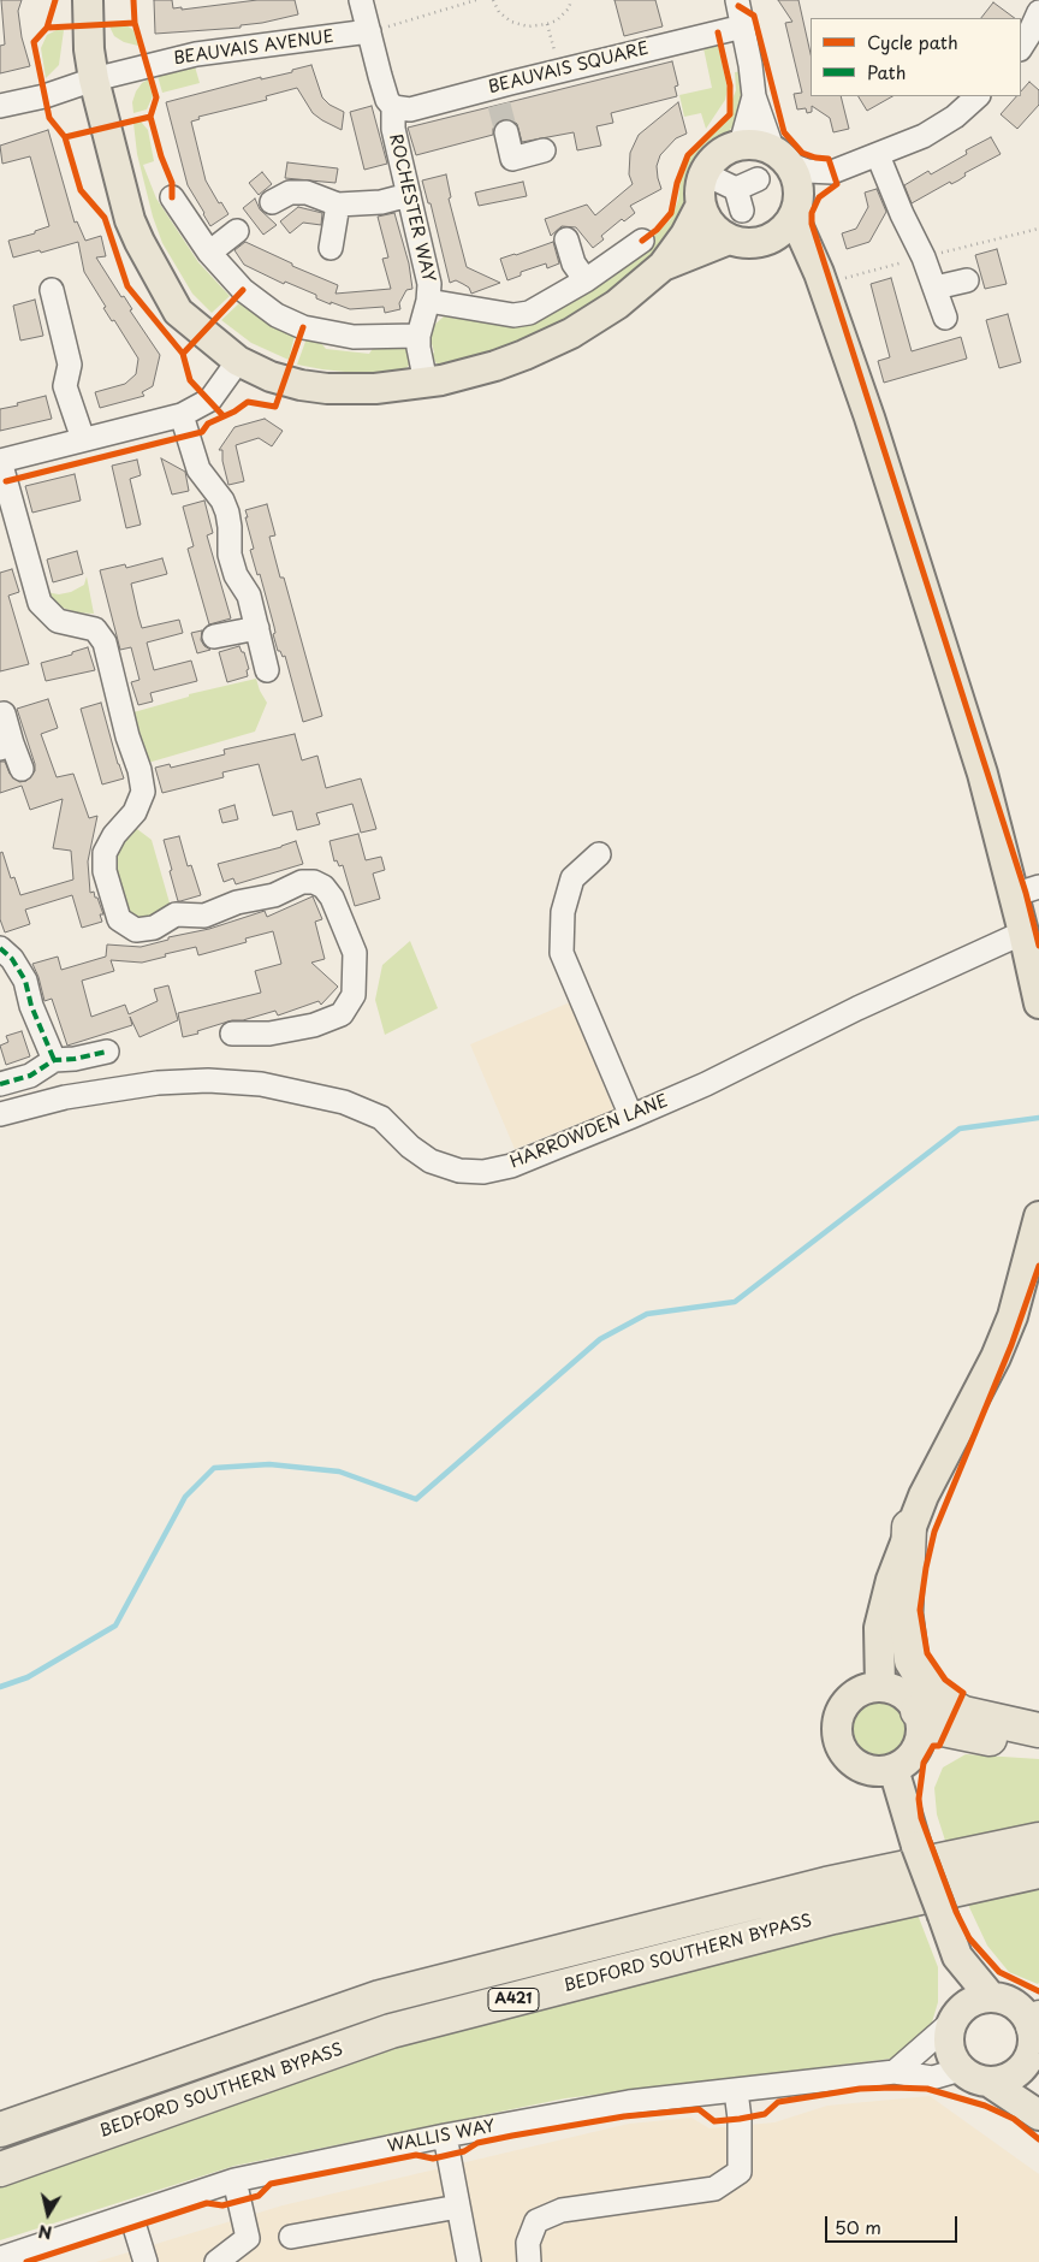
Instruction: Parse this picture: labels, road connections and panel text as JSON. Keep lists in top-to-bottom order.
{
  "streets": {
    "highway": ["BEDFORD SOUTHERN BYPASS", "A421"],
    "street": [
      "BEAUVAIS AVENUE",
      "BEAUVAIS SQUARE",
      "ROCHESTER WAY",
      "HARROWDEN LANE",
      "WALLIS WAY"
    ]
  },
  "crossings": [
    ["BEAUVAIS AVENUE", "ROCHESTER WAY"],
    ["BEAUVAIS SQUARE", "ROCHESTER WAY"]
  ],
  "legend": ["Cycle path", "Path"],
  "scale_bar": "50 m",
  "north": "bottom"
}
